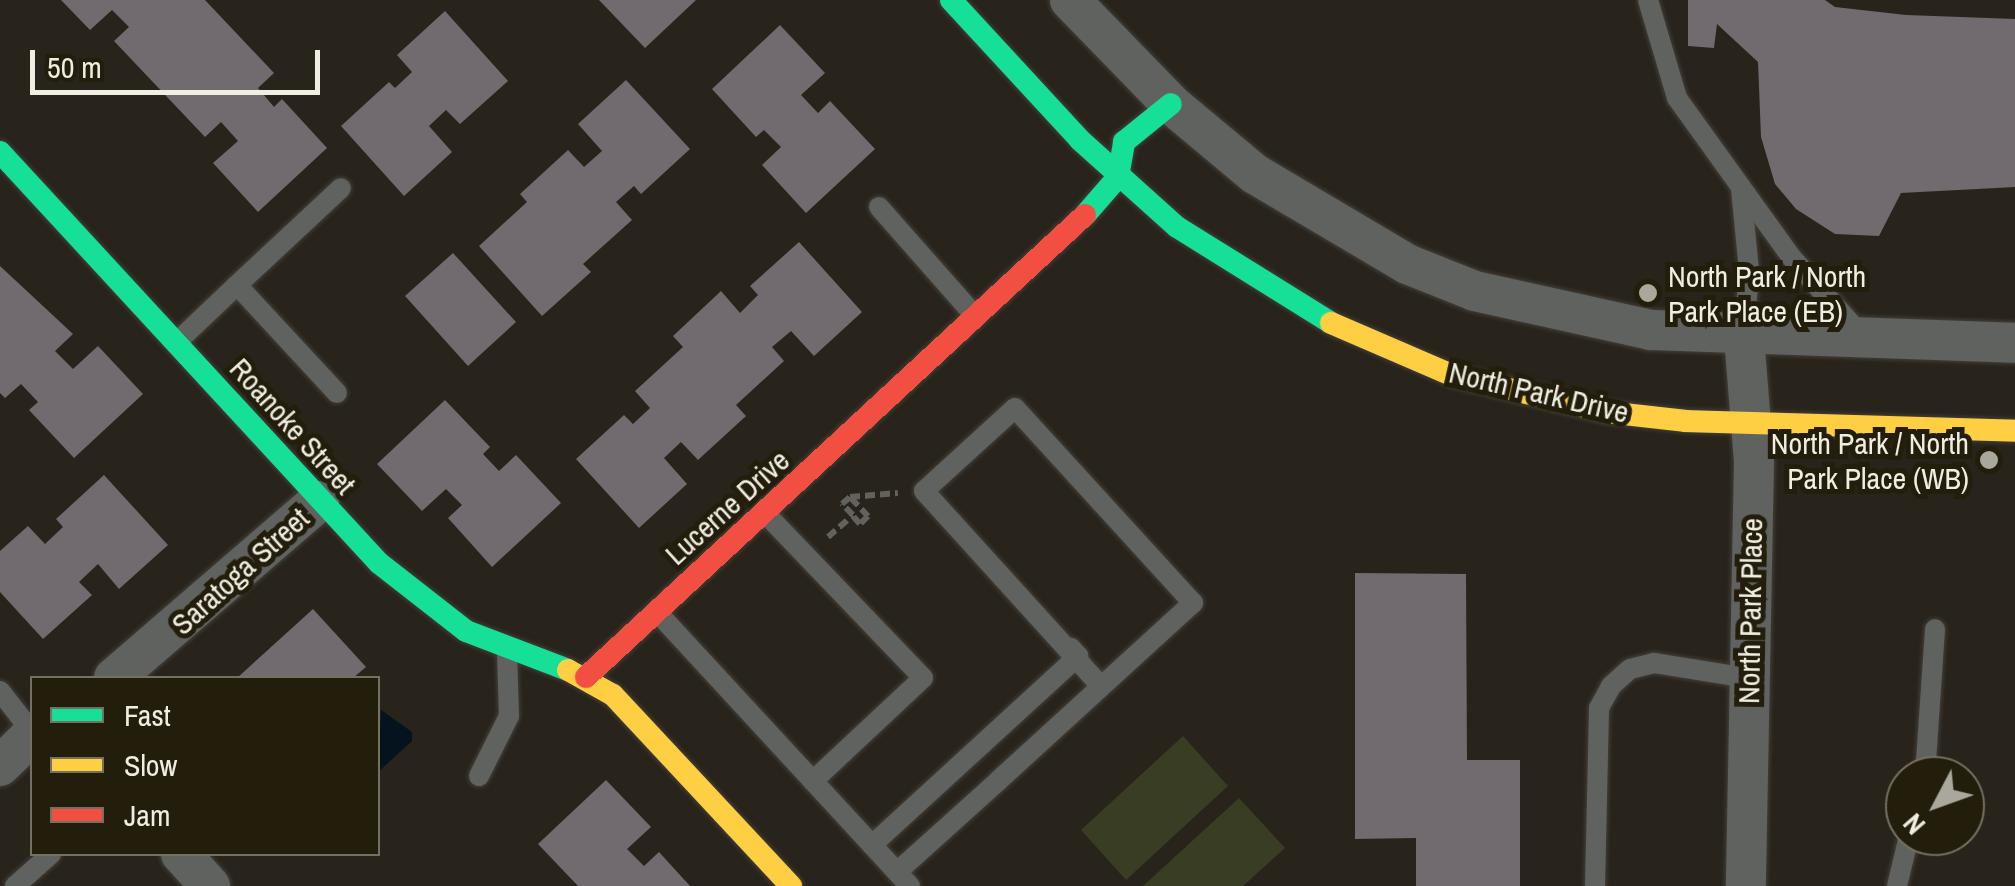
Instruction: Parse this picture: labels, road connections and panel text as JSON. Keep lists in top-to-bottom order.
{
  "streets": {
    "street": [
      "North Park Drive",
      "Roanoke Street",
      "Lucerne Drive",
      "Saratoga Street",
      "North Park Place"
    ]
  },
  "crossings": [
    ["North Park Drive", "Lucerne Drive"],
    ["North Park Drive", "North Park Place"],
    ["Roanoke Street", "Lucerne Drive"],
    ["Roanoke Street", "Saratoga Street"]
  ],
  "places": ["North Park / North Park Place (EB)", "North Park / North Park Place (WB)"],
  "legend": ["Fast", "Slow", "Jam"],
  "scale_bar": "50 m",
  "north": "bottom left"
}
